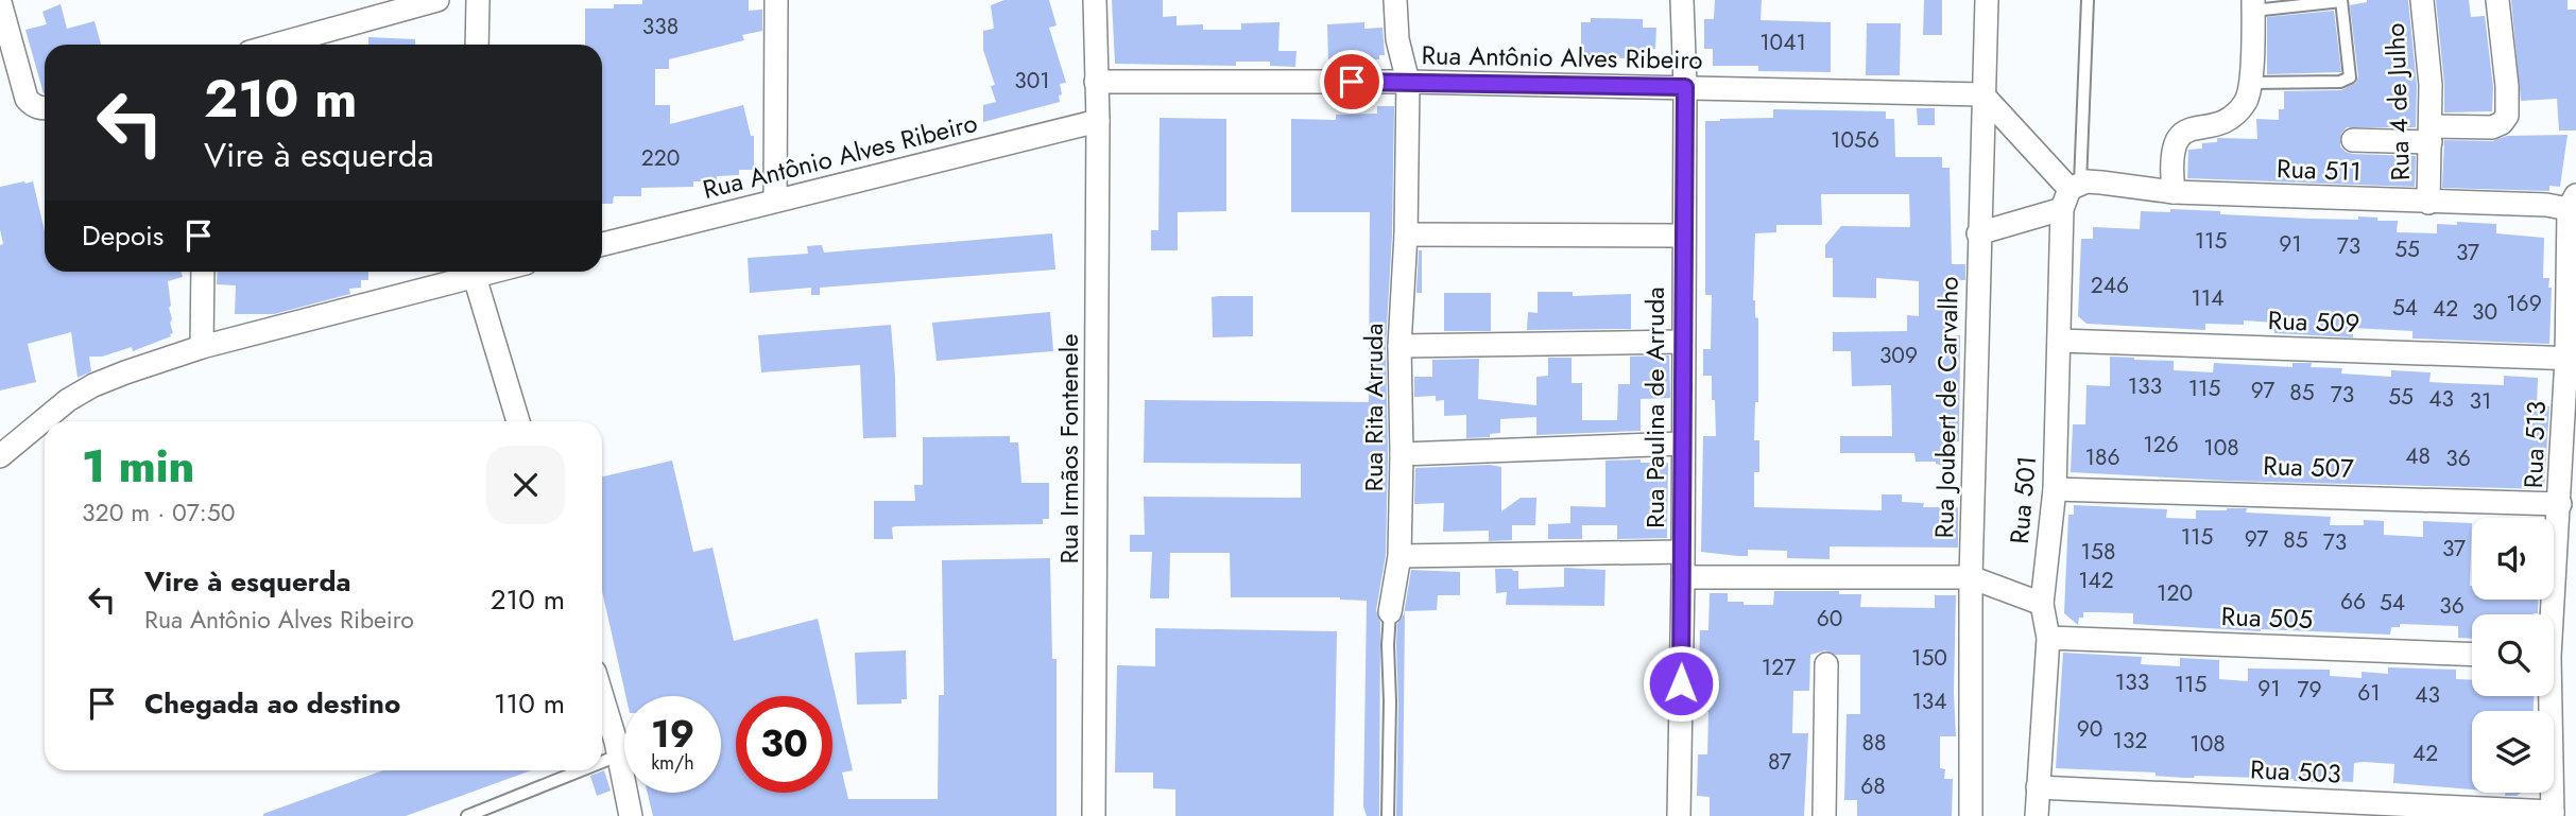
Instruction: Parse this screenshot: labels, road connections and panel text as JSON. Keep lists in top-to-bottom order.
{
  "streets": {
    "street": [
      "Rua Antônio Alves Ribeiro",
      "Rua 4 de Julho",
      "Rua 511",
      "Rua 509",
      "Rua Rita Arruda",
      "Rua Paulina de Arruda",
      "Rua Joubert de Carvalho",
      "Rua 513",
      "Rua Irmãos Fontenele",
      "Rua 507",
      "Rua 501",
      "Rua 505",
      "Rua 503"
    ]
  },
  "crossings": [
    ["Rua Antônio Alves Ribeiro", "Rua Rita Arruda"],
    ["Rua Antônio Alves Ribeiro", "Rua Paulina de Arruda"],
    ["Rua Antônio Alves Ribeiro", "Rua Joubert de Carvalho"],
    ["Rua Antônio Alves Ribeiro", "Rua Irmãos Fontenele"],
    ["Rua 4 de Julho", "Rua 511"],
    ["Rua 511", "Rua Joubert de Carvalho"],
    ["Rua 511", "Rua 513"],
    ["Rua 511", "Rua 501"],
    ["Rua 509", "Rua 513"],
    ["Rua 509", "Rua 501"],
    ["Rua 513", "Rua 507"],
    ["Rua 513", "Rua 503"],
    ["Rua 507", "Rua 501"],
    ["Rua 501", "Rua 505"],
    ["Rua 501", "Rua 503"]
  ],
  "house_numbers": [
    "338",
    "1041",
    "301",
    "1056",
    "220",
    "115",
    "91",
    "73",
    "55",
    "37",
    "246",
    "114",
    "169",
    "54",
    "42",
    "30",
    "309",
    "133",
    "115",
    "97",
    "85",
    "73",
    "55",
    "43",
    "31",
    "126",
    "108",
    "48",
    "186",
    "36",
    "115",
    "97",
    "85",
    "73",
    "37",
    "158",
    "142",
    "120",
    "66",
    "54",
    "36",
    "60",
    "150",
    "127",
    "133",
    "115",
    "91",
    "79",
    "61",
    "43",
    "134",
    "90",
    "132",
    "88",
    "108",
    "42",
    "87",
    "68"
  ],
  "page": {
    "turn": ["210 m", "Vire à esquerda"],
    "then": "Depois",
    "heading": ["1 min", "320 m · 07:50"],
    "list": [
      {
        "name": "Vire à esquerda",
        "note": "Rua Antônio Alves Ribeiro",
        "value": "210 m"
      },
      {
        "name": "Chegada ao destino",
        "value": "110 m"
      }
    ],
    "speed": "19 km/h",
    "limit": "30"
  }
}
